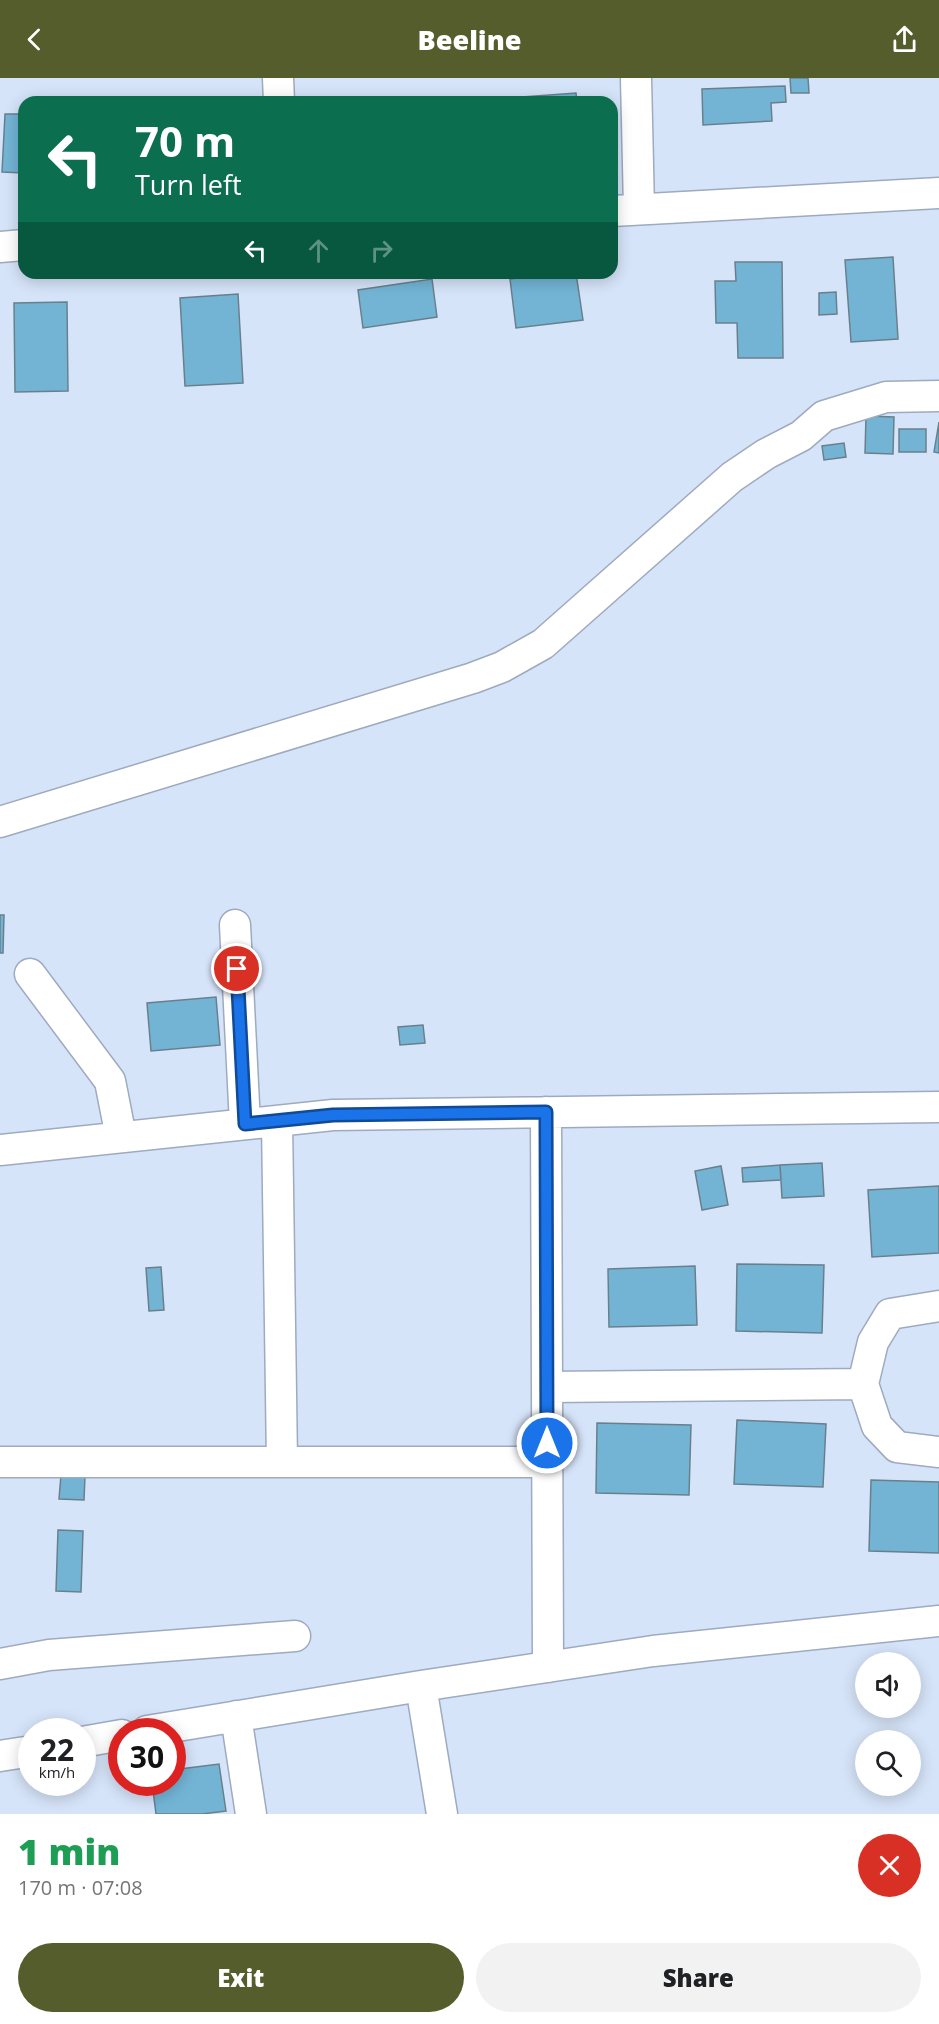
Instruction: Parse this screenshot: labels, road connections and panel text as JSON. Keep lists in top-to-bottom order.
{
  "page": {
    "header": "Beeline",
    "turn": ["70 m", "Turn left"],
    "speed": "22 km/h",
    "limit": "30",
    "heading": ["1 min", "170 m · 07:08"],
    "buttons": ["Exit", "Share"]
  }
}
